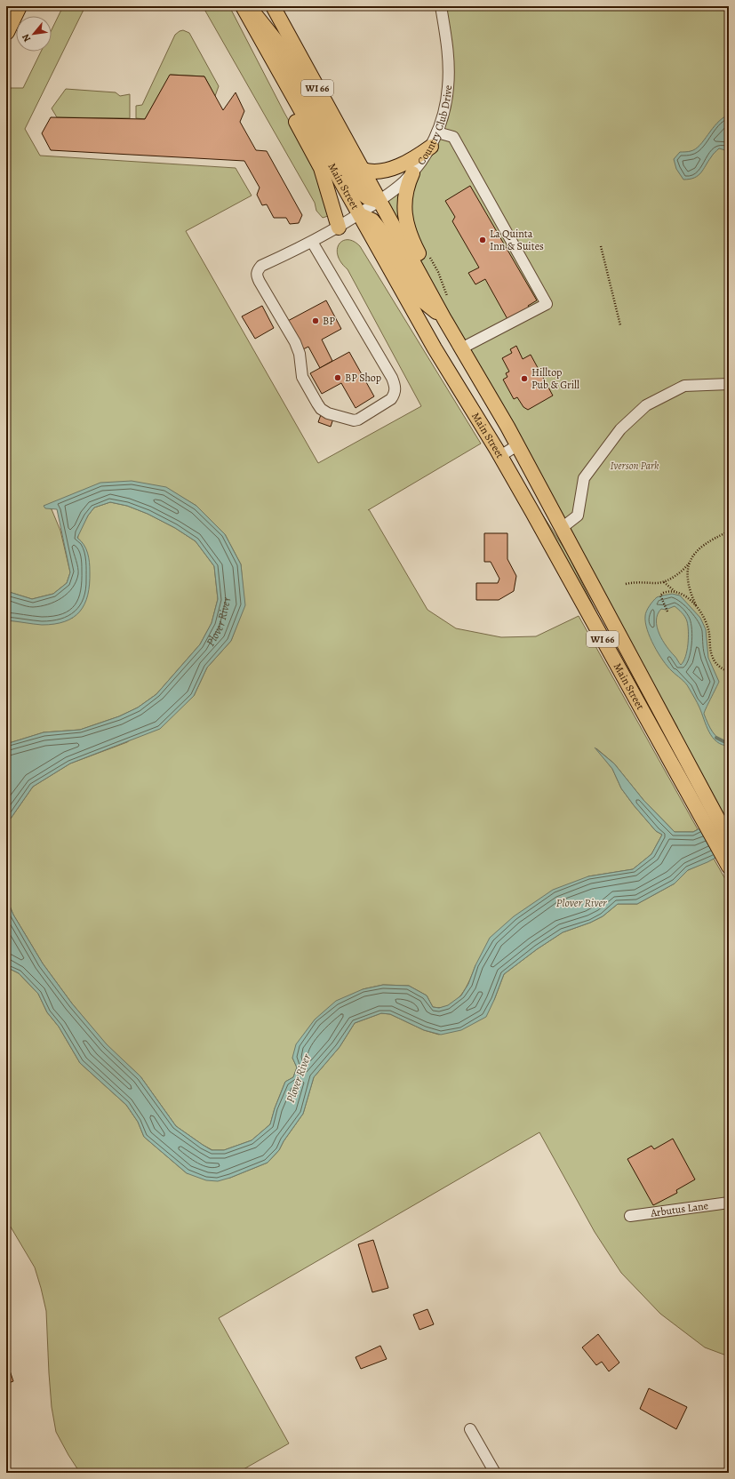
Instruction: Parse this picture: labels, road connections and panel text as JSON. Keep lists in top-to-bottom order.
{
  "streets": {
    "main road": ["WI 66", "Main Street"],
    "street": ["Country Club Drive", "Arbutus Lane"]
  },
  "crossings": [
    ["Country Club Drive", "Main Street"]
  ],
  "water": ["Plover River"],
  "parks": ["Iverson Park"],
  "places": [
    "La Quinta Inn & Suites",
    "BP",
    "BP Shop",
    "Hilltop Pub & Grill"
  ],
  "north": "bottom left"
}
